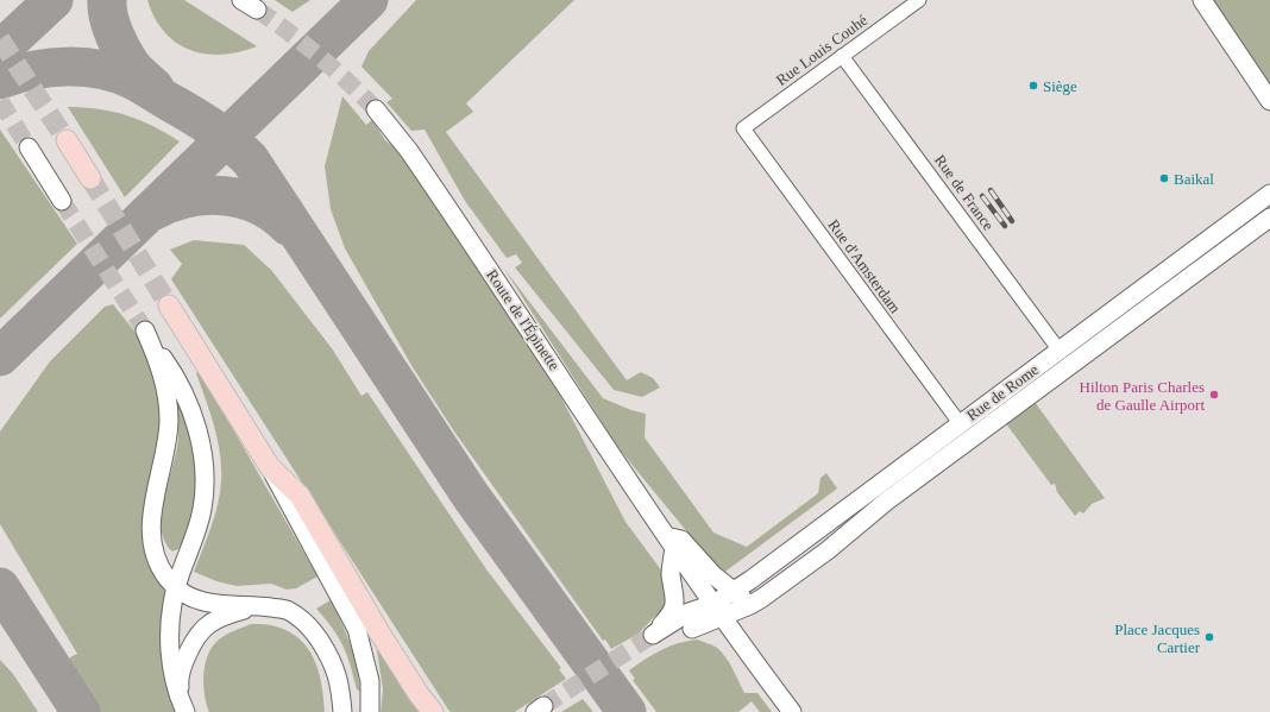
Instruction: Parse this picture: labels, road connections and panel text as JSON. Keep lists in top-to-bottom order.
{
  "streets": {
    "main road": ["Route de l'Épinette", "Rue de Rome"],
    "street": ["Rue Louis Couhé", "Rue de France", "Rue d'Amsterdam"]
  },
  "crossings": [
    ["Rue Louis Couhé", "Rue de France"],
    ["Rue Louis Couhé", "Rue d'Amsterdam"],
    ["Rue de France", "Rue de Rome"],
    ["Rue d'Amsterdam", "Rue de Rome"],
    ["Route de l'Épinette", "Rue de Rome"]
  ],
  "places": [
    "Siège",
    "Baikal",
    "Hilton Paris Charles de Gaulle Airport",
    "Place Jacques Cartier"
  ]
}
